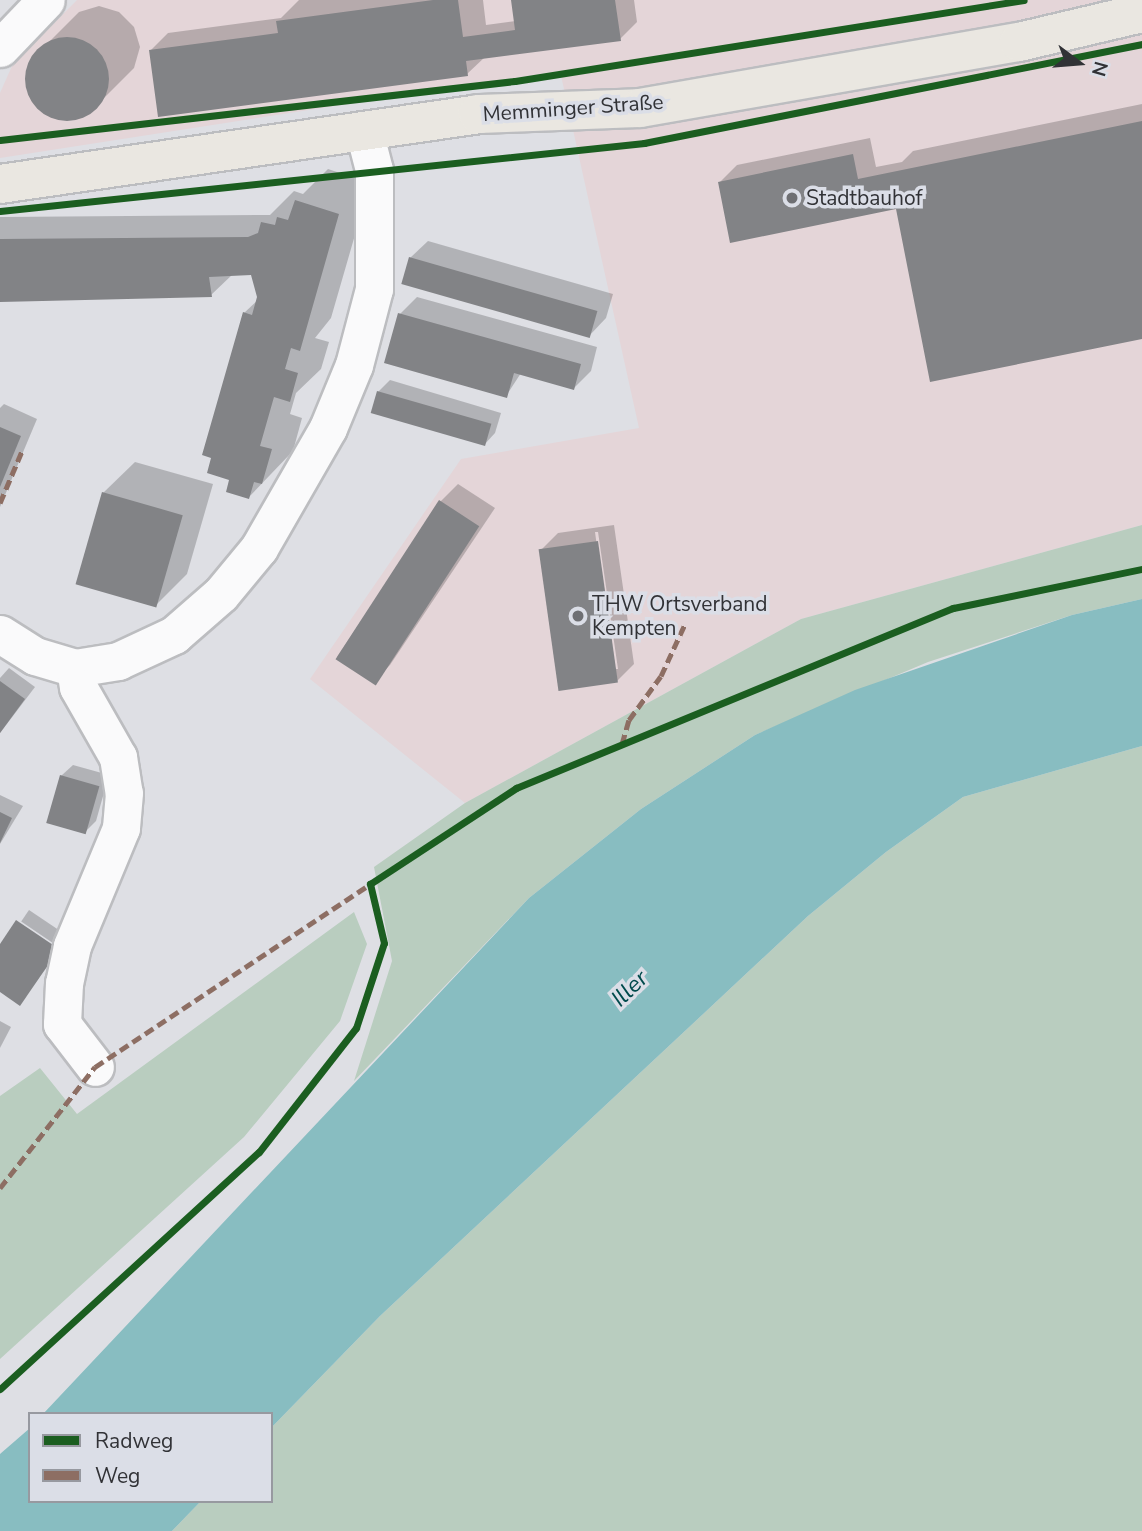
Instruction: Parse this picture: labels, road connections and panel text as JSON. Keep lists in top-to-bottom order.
{
  "streets": {
    "main road": ["Memminger Straße"]
  },
  "water": ["Iller"],
  "places": ["Stadtbauhof", "THW Ortsverband Kempten"],
  "legend": ["Radweg", "Weg"],
  "north": "right"
}
